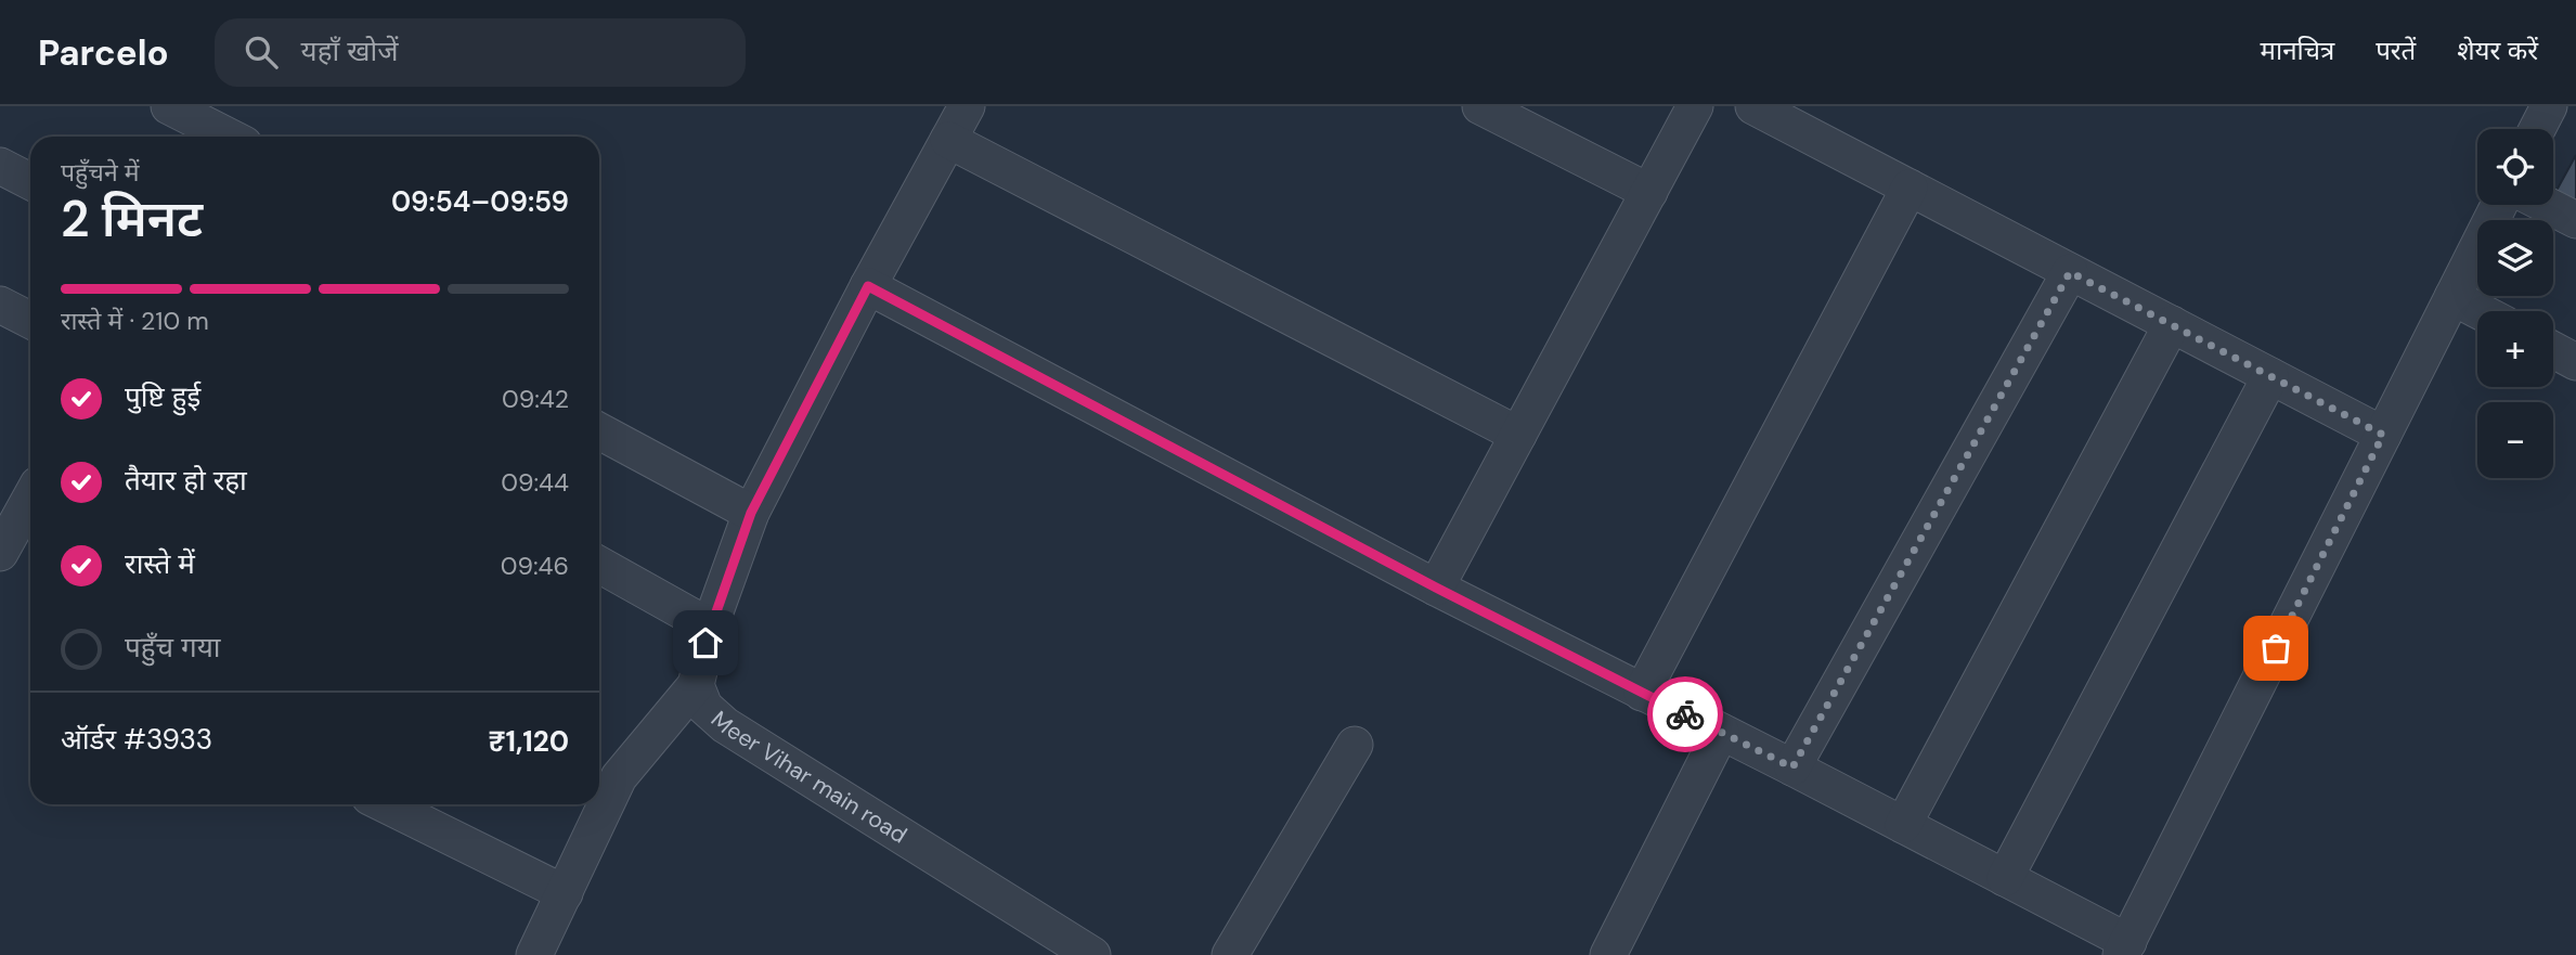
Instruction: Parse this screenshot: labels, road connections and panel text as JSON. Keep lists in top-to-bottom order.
{
  "streets": {
    "street": ["Meer Vihar main road"]
  },
  "page": {
    "header": "Parcelo",
    "search": "यहाँ खोजें",
    "nav": ["मानचित्र", "परतें", "शेयर करें"],
    "map_buttons": ["+", "−"],
    "heading": ["2 मिनट", "पहुँचने में", "09:54–09:59"],
    "panel": ["ऑर्डर #3933", "₹1,120"],
    "bar": "रास्ते में · 210 m",
    "list": [
      ["पुष्टि हुई", "09:42"],
      ["तैयार हो रहा", "09:44"],
      ["रास्ते में", "09:46"],
      "पहुँच गया"
    ]
  }
}
